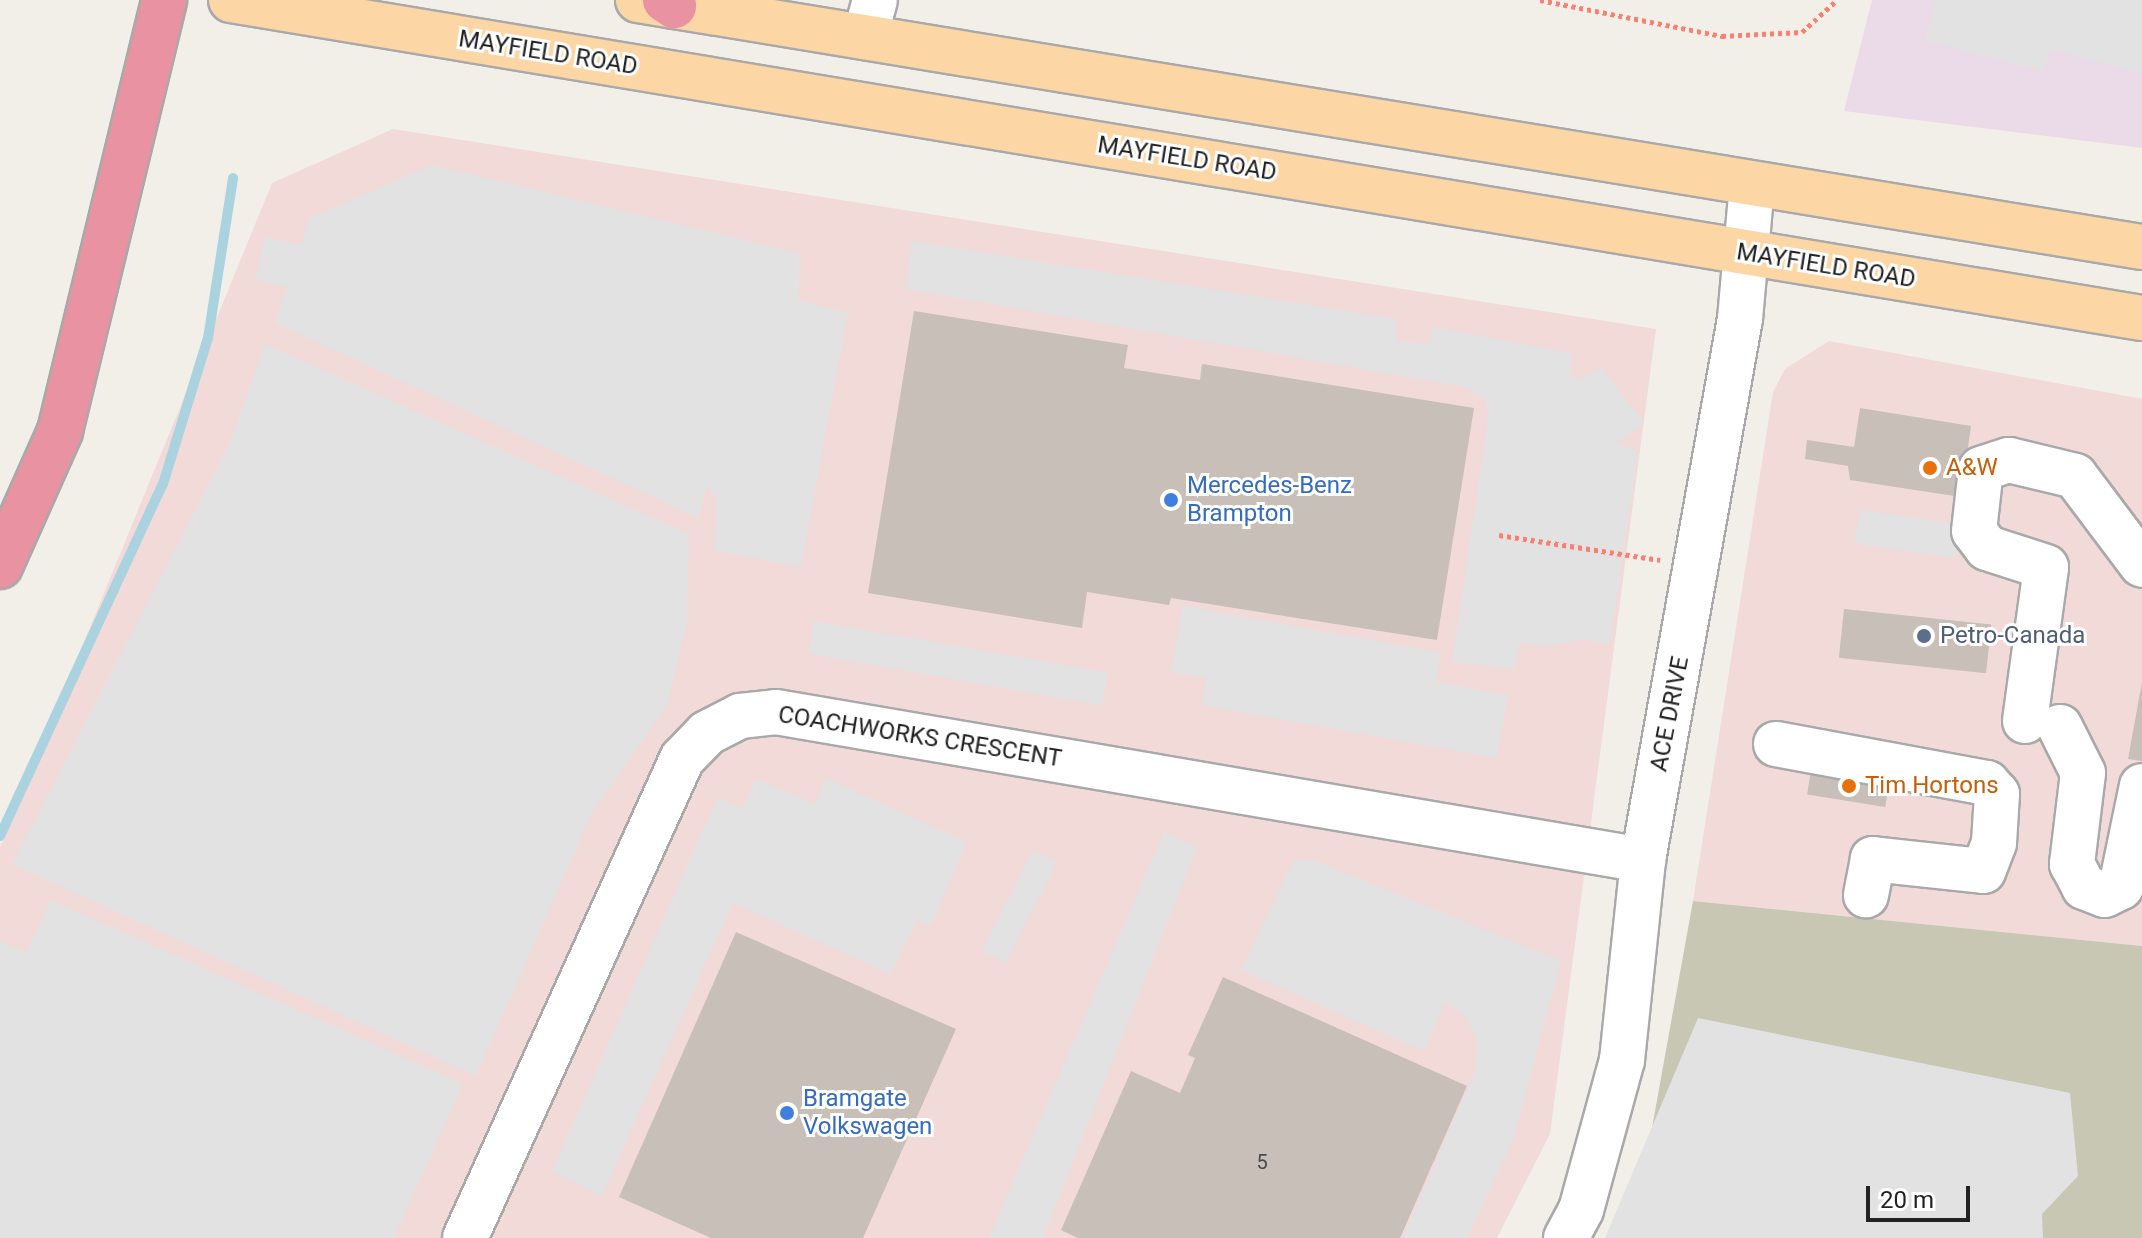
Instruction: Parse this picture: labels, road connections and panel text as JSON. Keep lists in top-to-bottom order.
{
  "streets": {
    "main road": ["MAYFIELD ROAD"],
    "street": ["ACE DRIVE", "COACHWORKS CRESCENT"]
  },
  "crossings": [
    ["MAYFIELD ROAD", "ACE DRIVE"],
    ["ACE DRIVE", "COACHWORKS CRESCENT"]
  ],
  "places": [
    "A&W",
    "Mercedes-Benz Brampton",
    "Petro-Canada",
    "Tim Hortons",
    "Bramgate Volkswagen"
  ],
  "house_numbers": ["5"],
  "scale_bar": "20 m"
}
